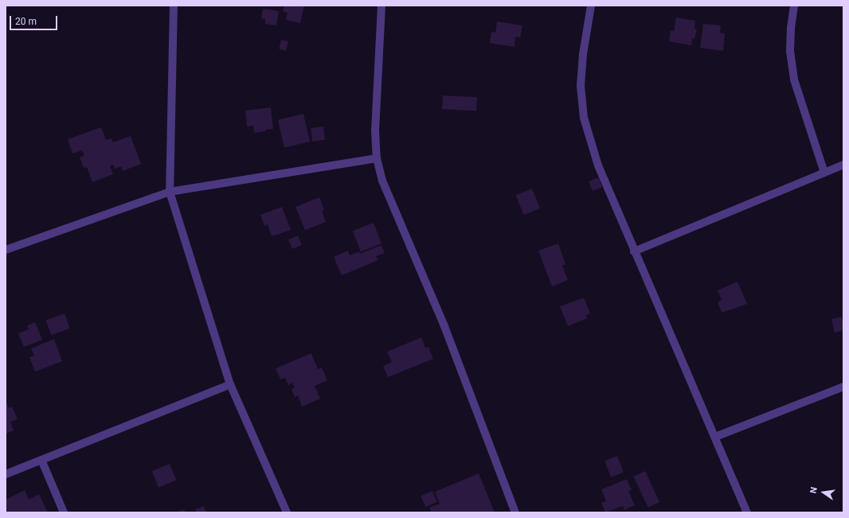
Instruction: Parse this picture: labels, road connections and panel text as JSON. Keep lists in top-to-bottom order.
{
  "scale_bar": "20 m",
  "north": "left"
}
